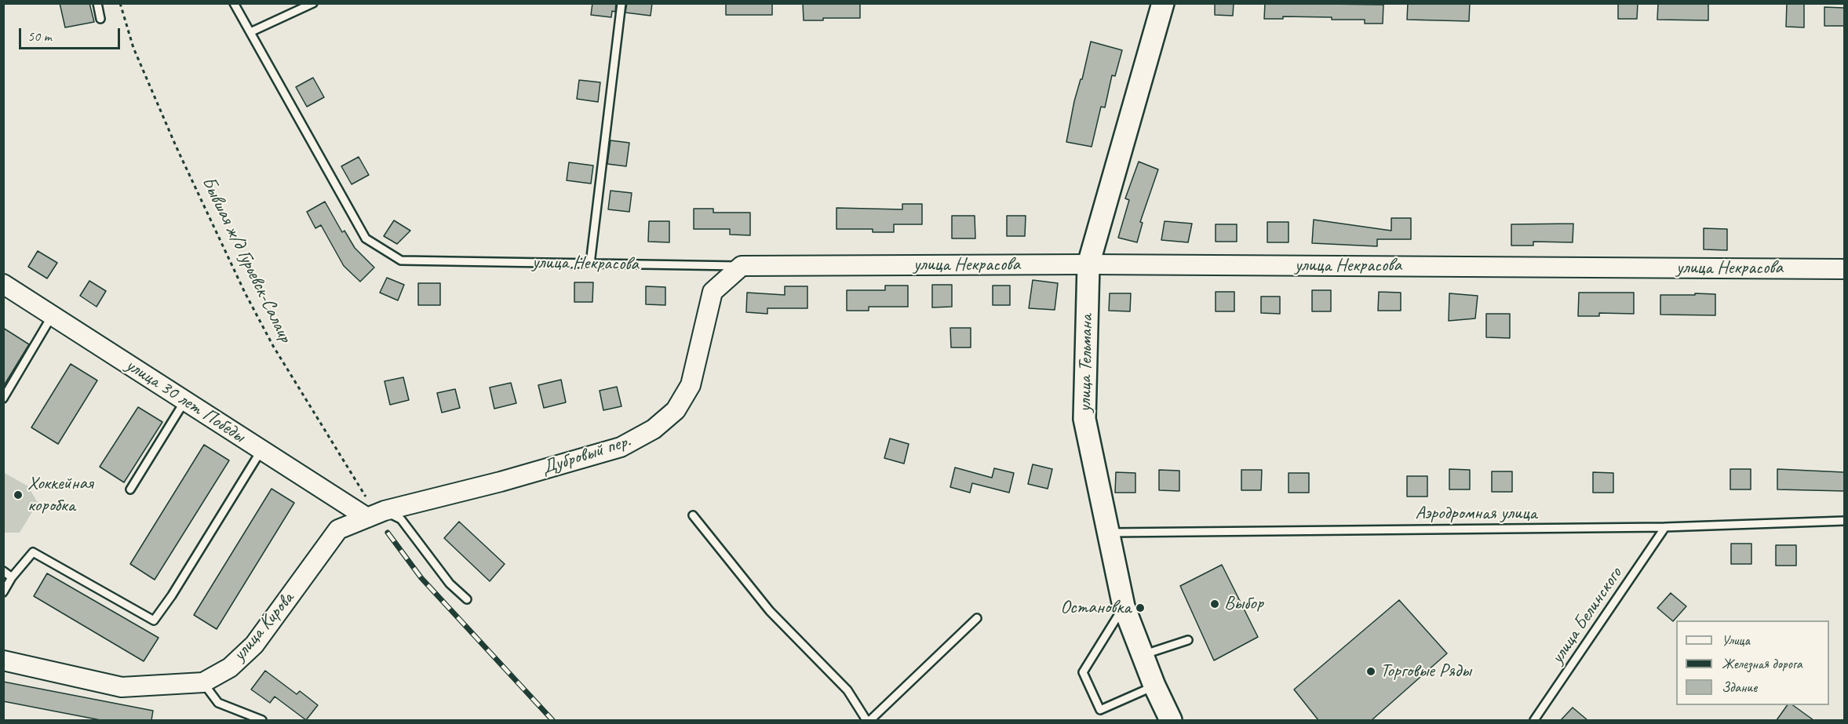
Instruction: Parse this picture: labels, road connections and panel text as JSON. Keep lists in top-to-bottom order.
{
  "streets": {
    "main road": ["улица Тельмана"],
    "street": [
      "улица Некрасова",
      "улица 30 лет Победы",
      "Дубровый пер.",
      "улица Кирова"
    ],
    "lane": ["Аэродромная улица", "улица Белинского"],
    "path": ["Бывшая ж/д Гурьевск-Салаир"]
  },
  "crossings": [
    ["Бывшая ж/д Гурьевск-Салаир", "улица 30 лет Победы"],
    ["Бывшая ж/д Гурьевск-Салаир", "Дубровый пер."],
    ["Бывшая ж/д Гурьевск-Салаир", "улица Кирова"],
    ["улица Некрасова", "улица Тельмана"],
    ["улица Некрасова", "Дубровый пер."],
    ["улица Тельмана", "Аэродромная улица"],
    ["улица 30 лет Победы", "Дубровый пер."],
    ["улица 30 лет Победы", "улица Кирова"],
    ["Дубровый пер.", "улица Кирова"],
    ["Аэродромная улица", "улица Белинского"]
  ],
  "places": [
    "Хоккейная коробка",
    "Выбор",
    "Остановка",
    "Торговые Ряды"
  ],
  "legend": ["Улица", "Железная дорога", "Здание"],
  "scale_bar": "50 m"
}
